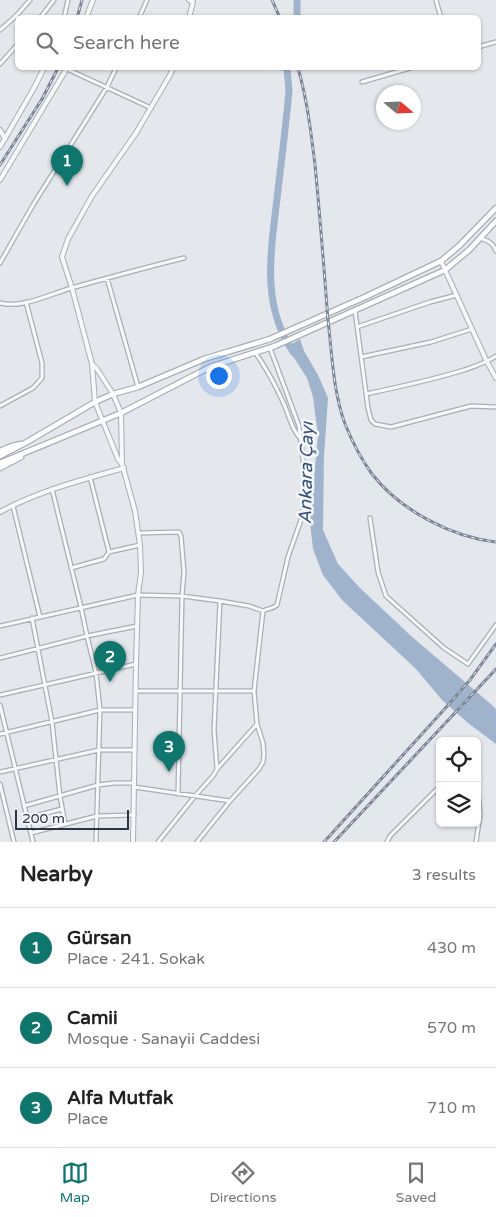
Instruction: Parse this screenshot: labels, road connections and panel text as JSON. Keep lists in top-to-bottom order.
{
  "water": ["Ankara Çayı"],
  "scale_bar": "200 m",
  "north": "right",
  "page": {
    "search": "Search here",
    "pins": ["1", "2", "3"],
    "scale": "200 m",
    "heading": ["Nearby", "3 results"],
    "list": [
      {
        "mark": "1",
        "name": "Gürsan",
        "note": "Place · 241. Sokak",
        "value": "430 m"
      },
      {
        "mark": "2",
        "name": "Camii",
        "note": "Mosque · Sanayii Caddesi",
        "value": "570 m"
      },
      {
        "mark": "3",
        "name": "Alfa Mutfak",
        "note": "Place",
        "value": "710 m"
      }
    ],
    "nav": ["Map", "Directions", "Saved"]
  }
}
